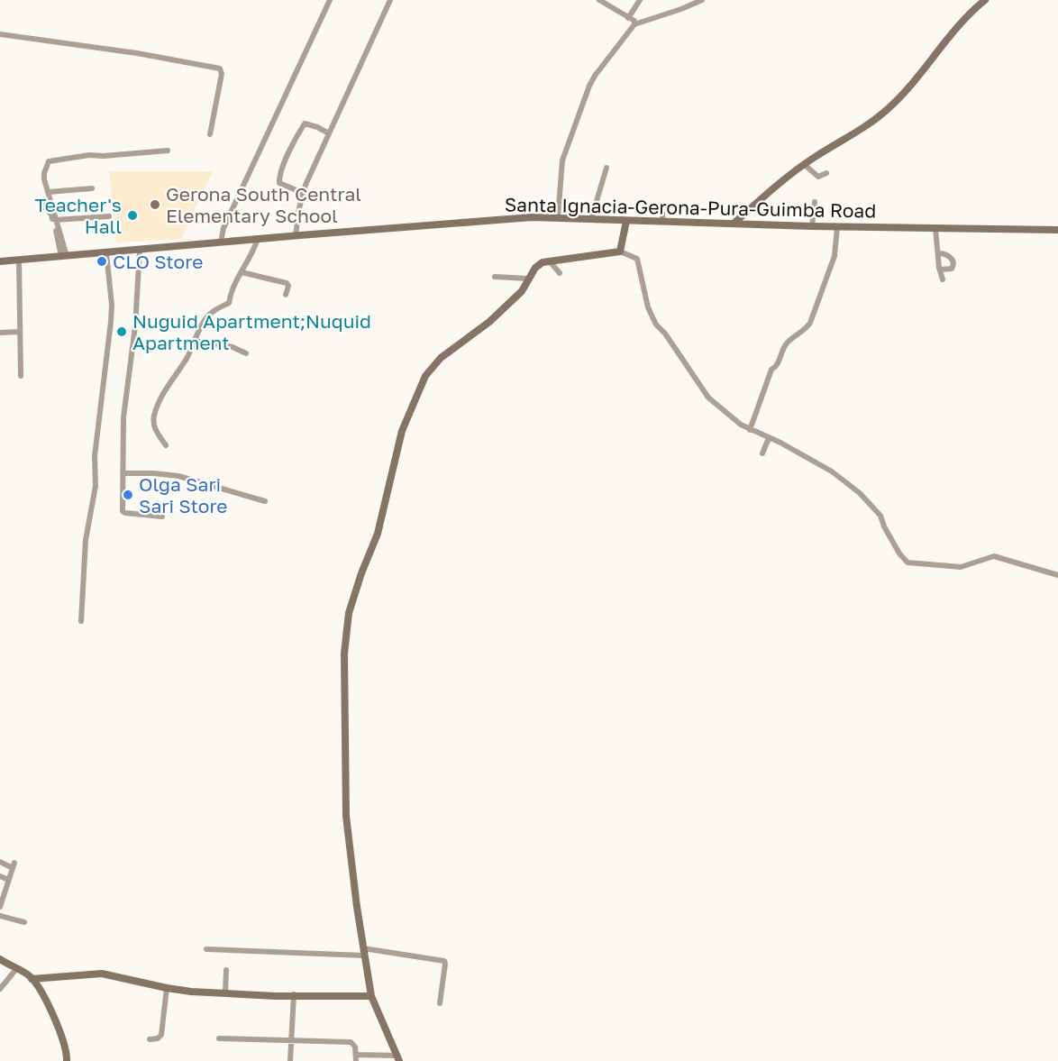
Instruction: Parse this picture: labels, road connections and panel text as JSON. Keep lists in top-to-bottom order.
{
  "streets": {
    "street": ["Santa Ignacia-Gerona-Pura-Guimba Road"]
  },
  "places": [
    "Gerona South Central Elementary School",
    "Teacher's Hall",
    "CLO Store",
    "Nuguid Apartment;Nuquid Apartment",
    "Olga Sari Sari Store"
  ]
}
